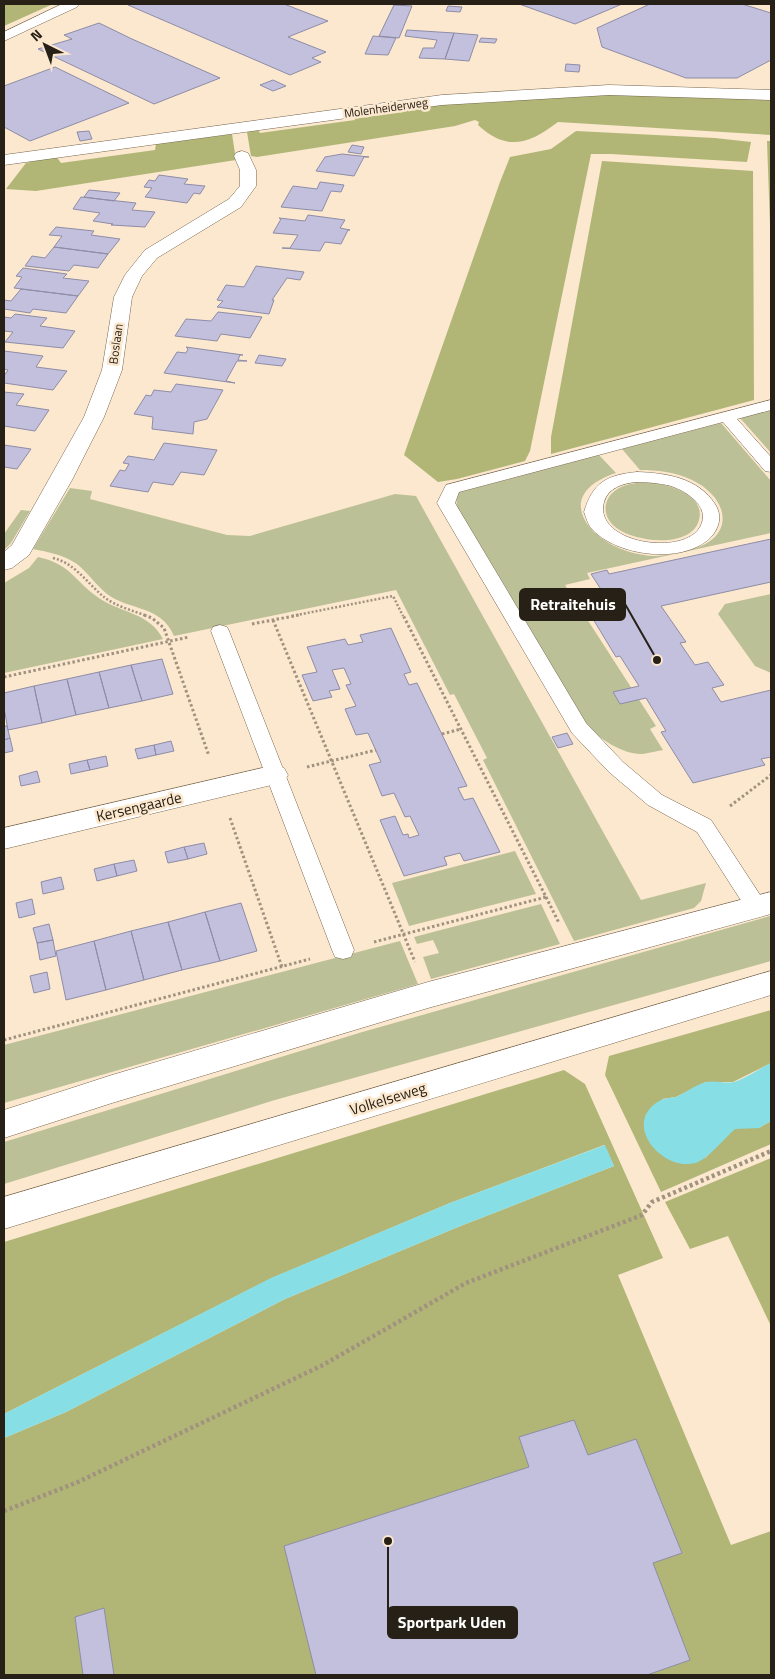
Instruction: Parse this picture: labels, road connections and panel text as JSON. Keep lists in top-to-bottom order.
{
  "streets": {
    "street": [
      "Molenheiderweg",
      "Boslaan",
      "Kersengaarde",
      "Volkelseweg"
    ]
  },
  "places": ["Retraitehuis", "Sportpark Uden"],
  "north": "top left"
}
